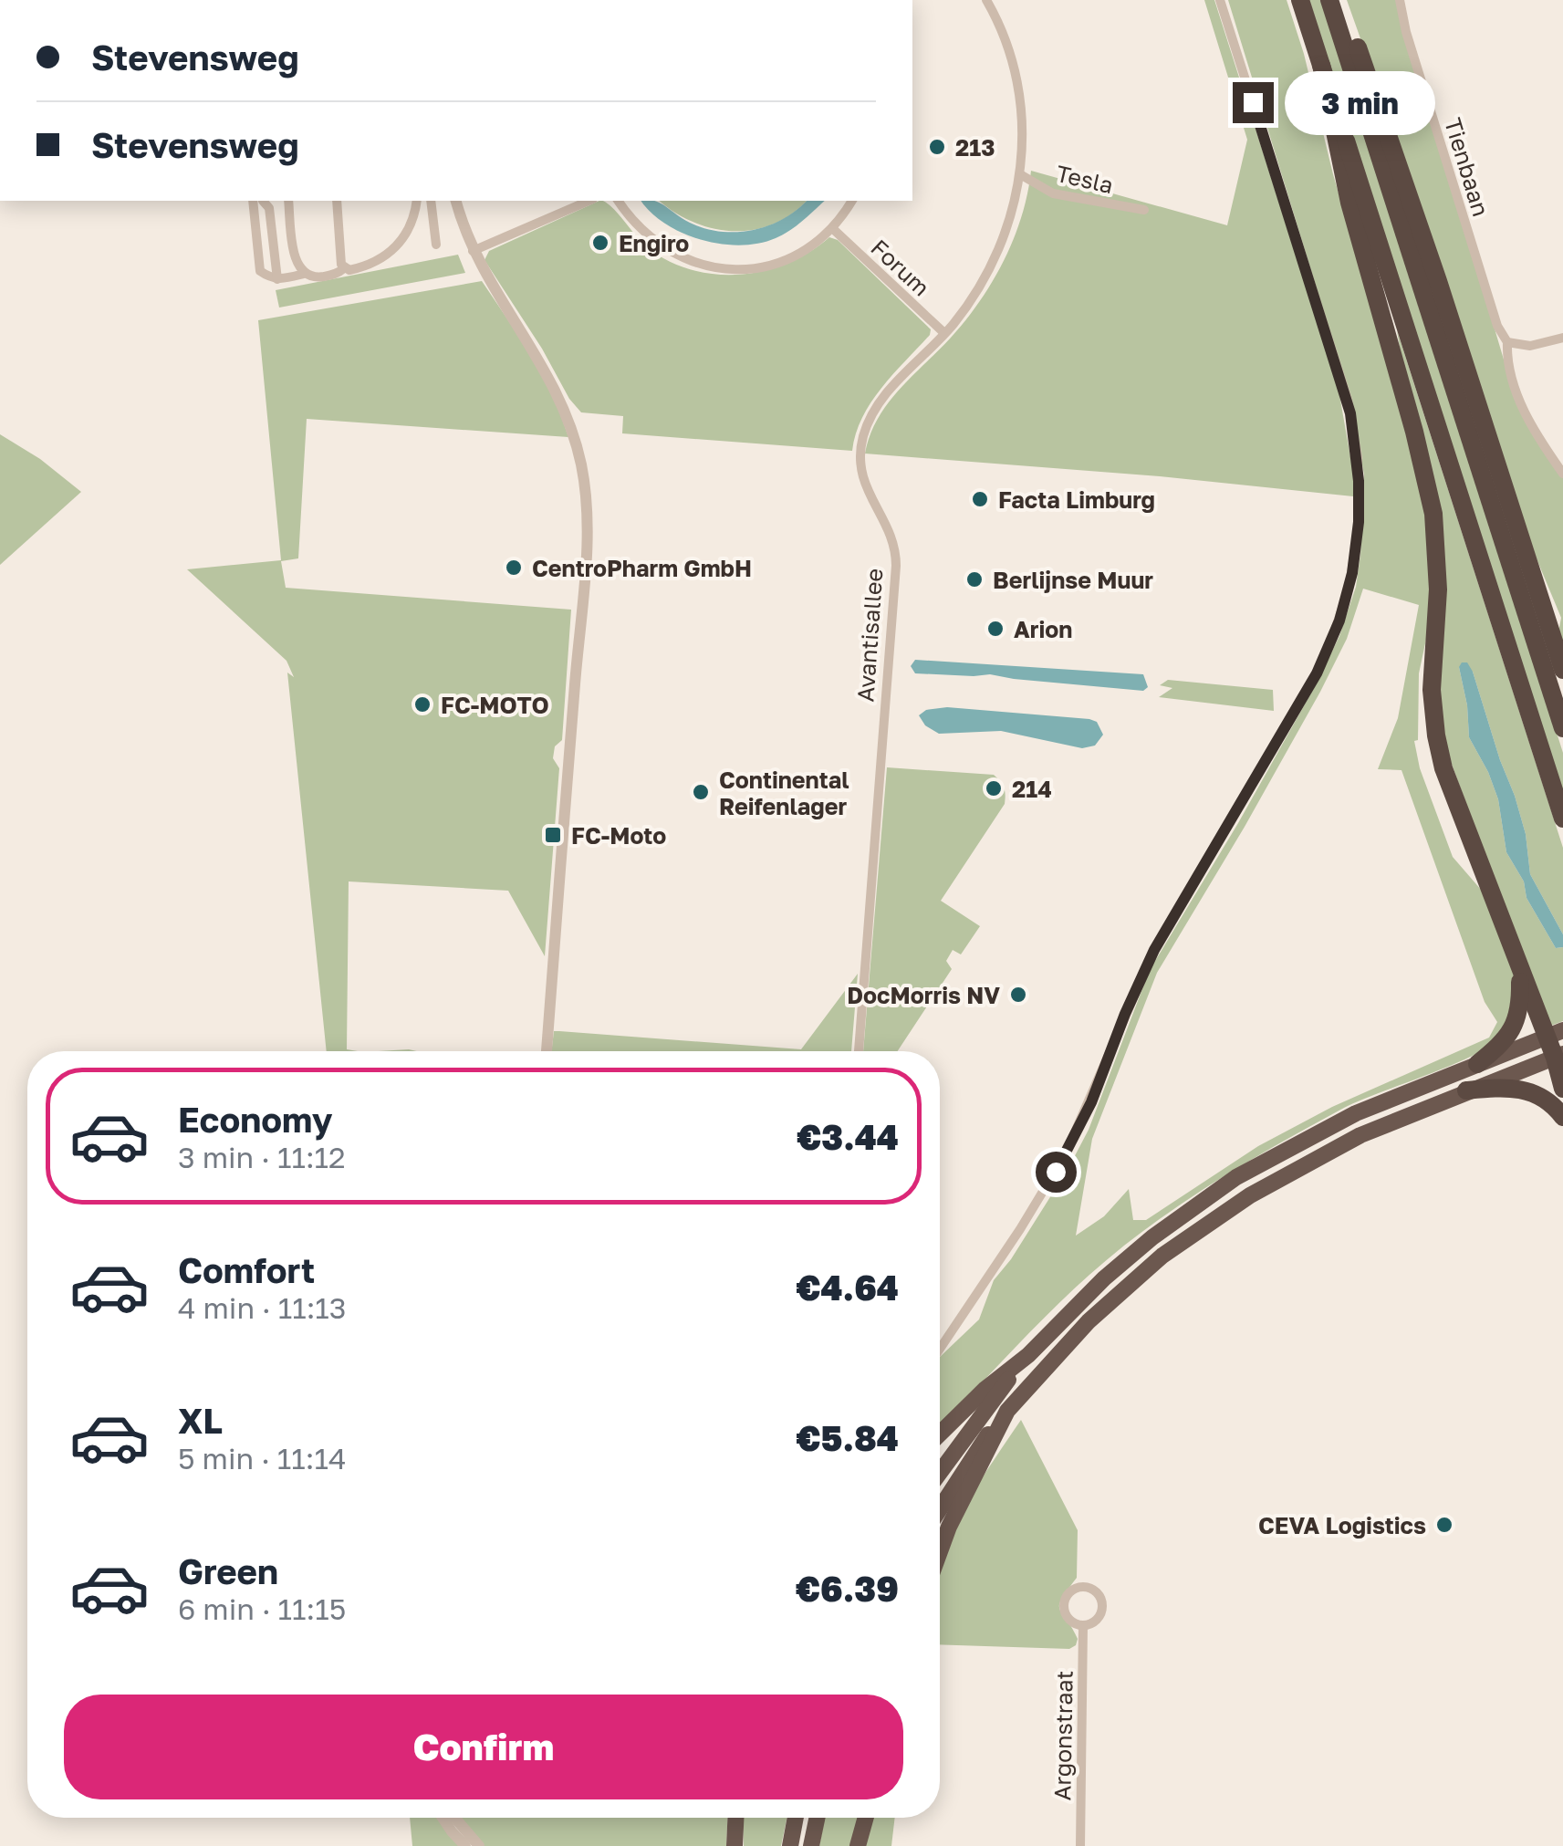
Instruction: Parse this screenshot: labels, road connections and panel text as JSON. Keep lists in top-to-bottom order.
{
  "streets": {
    "street": [
      "Tienbaan",
      "Tesla",
      "Forum",
      "Avantisallee",
      "Argonstraat"
    ]
  },
  "crossings": [
    ["Tesla", "Avantisallee"],
    ["Forum", "Avantisallee"]
  ],
  "places": {
    "other": [
      "213",
      "Engiro",
      "Facta Limburg",
      "CentroPharm GmbH",
      "Berlijnse Muur",
      "Arion",
      "FC-MOTO",
      "214",
      "Continental Reifenlager",
      "DocMorris NV",
      "CEVA Logistics"
    ],
    "transit": ["FC-Moto"]
  },
  "page": {
    "banner": ["Stevensweg", "Stevensweg"],
    "bubble": "3 min",
    "list": [
      {
        "name": "Economy",
        "note": "3 min · 11:12",
        "value": "€3.44"
      },
      {
        "name": "Comfort",
        "note": "4 min · 11:13",
        "value": "€4.64"
      },
      {
        "name": "XL",
        "note": "5 min · 11:14",
        "value": "€5.84"
      },
      {
        "name": "Green",
        "note": "6 min · 11:15",
        "value": "€6.39"
      }
    ],
    "buttons": "Confirm"
  }
}
